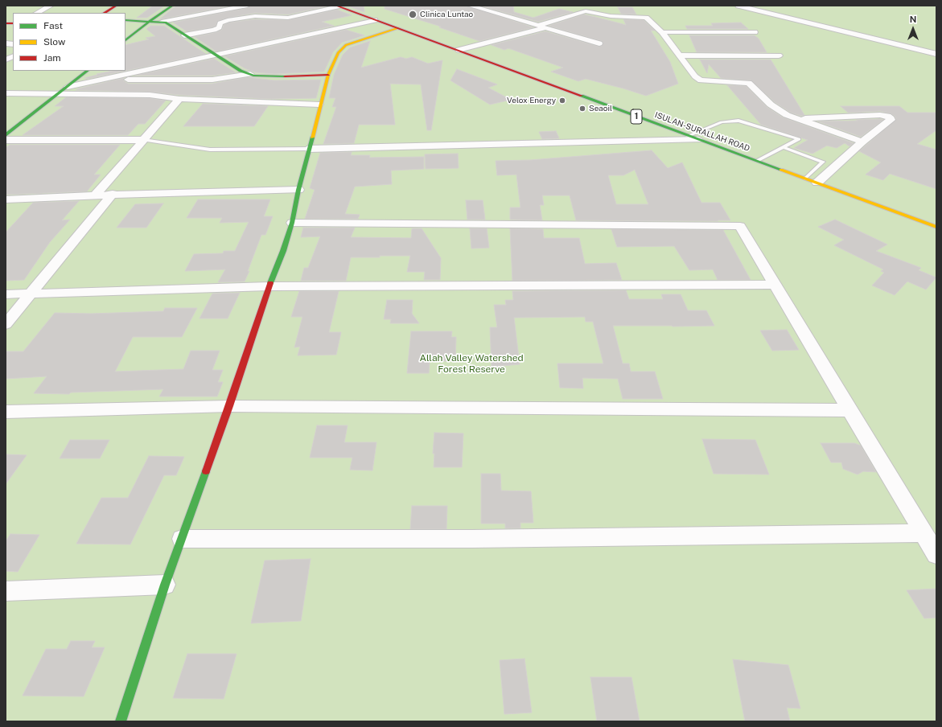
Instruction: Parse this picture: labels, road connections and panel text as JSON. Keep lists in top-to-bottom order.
{
  "streets": {
    "main road": ["1", "ISULAN-SURALLAH ROAD"]
  },
  "parks": ["Allah Valley Watershed Forest Reserve"],
  "places": ["Clinica Luntao", "Velox Energy", "Seaoil"],
  "legend": ["Fast", "Slow", "Jam"],
  "north": "top"
}
